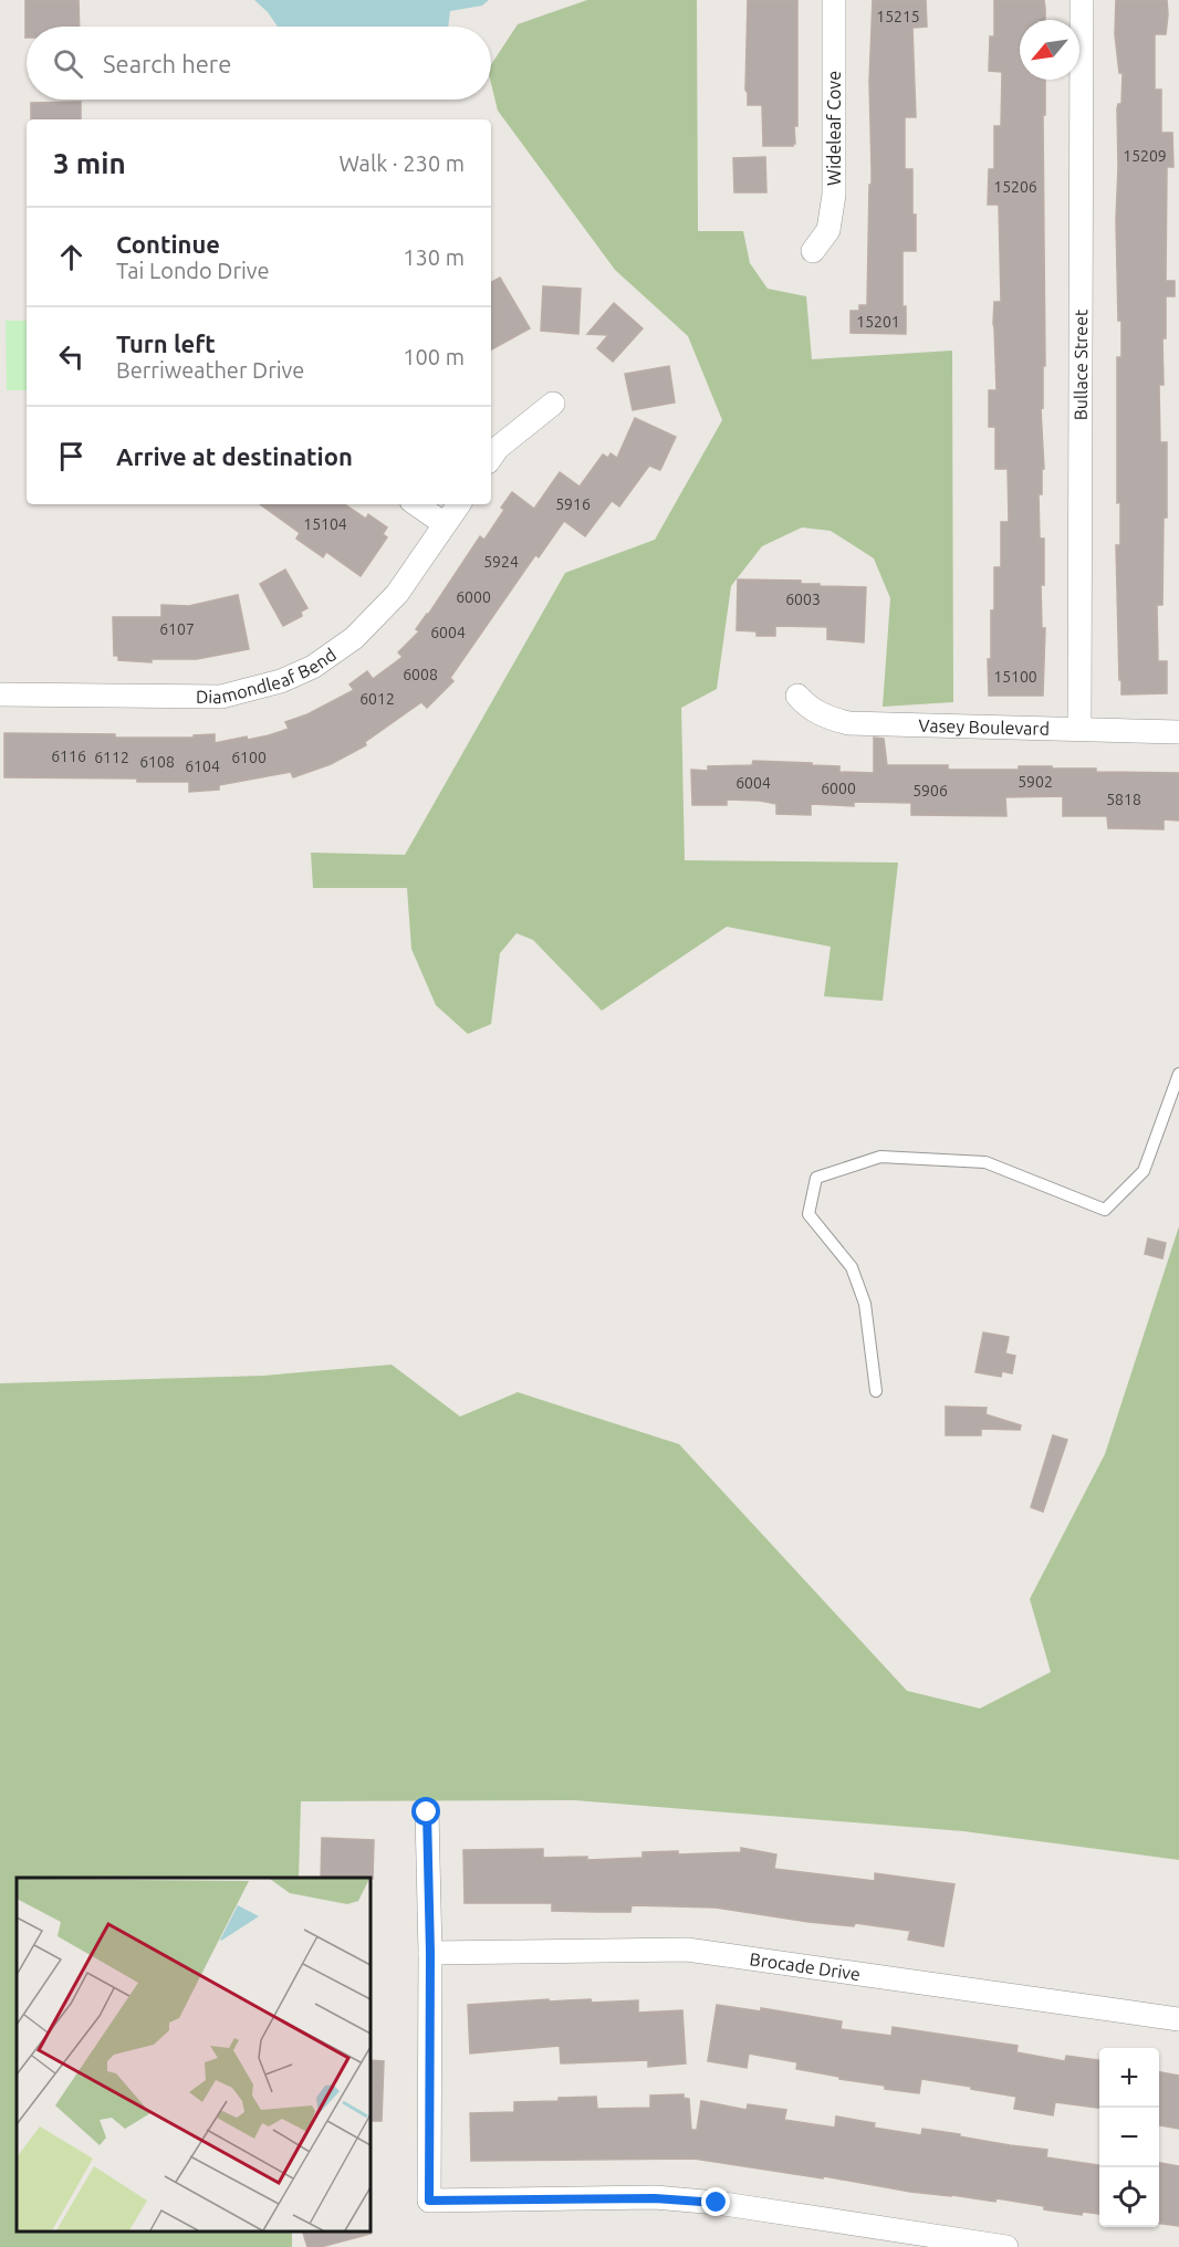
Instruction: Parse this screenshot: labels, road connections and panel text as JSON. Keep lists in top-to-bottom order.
{
  "streets": {
    "street": [
      "Wideleaf Cove",
      "Bullace Street",
      "Diamondleaf Bend",
      "Vasey Boulevard",
      "Brocade Drive"
    ]
  },
  "crossings": [
    ["Bullace Street", "Vasey Boulevard"]
  ],
  "house_numbers": [
    "15215",
    "15209",
    "15206",
    "15201",
    "5916",
    "15104",
    "5924",
    "6000",
    "6003",
    "6107",
    "6004",
    "6008",
    "15100",
    "6012",
    "6116",
    "6112",
    "6100",
    "6108",
    "6104",
    "5902",
    "6004",
    "6000",
    "5906",
    "5818"
  ],
  "north": "bottom left",
  "page": {
    "search": "Search here",
    "heading": ["3 min", "Walk · 230 m"],
    "list": [
      ["Continue", "Tai Londo Drive", "130 m"],
      ["Turn left", "Berriweather Drive", "100 m"],
      "Arrive at destination"
    ],
    "map_buttons": ["+", "−"]
  }
}
